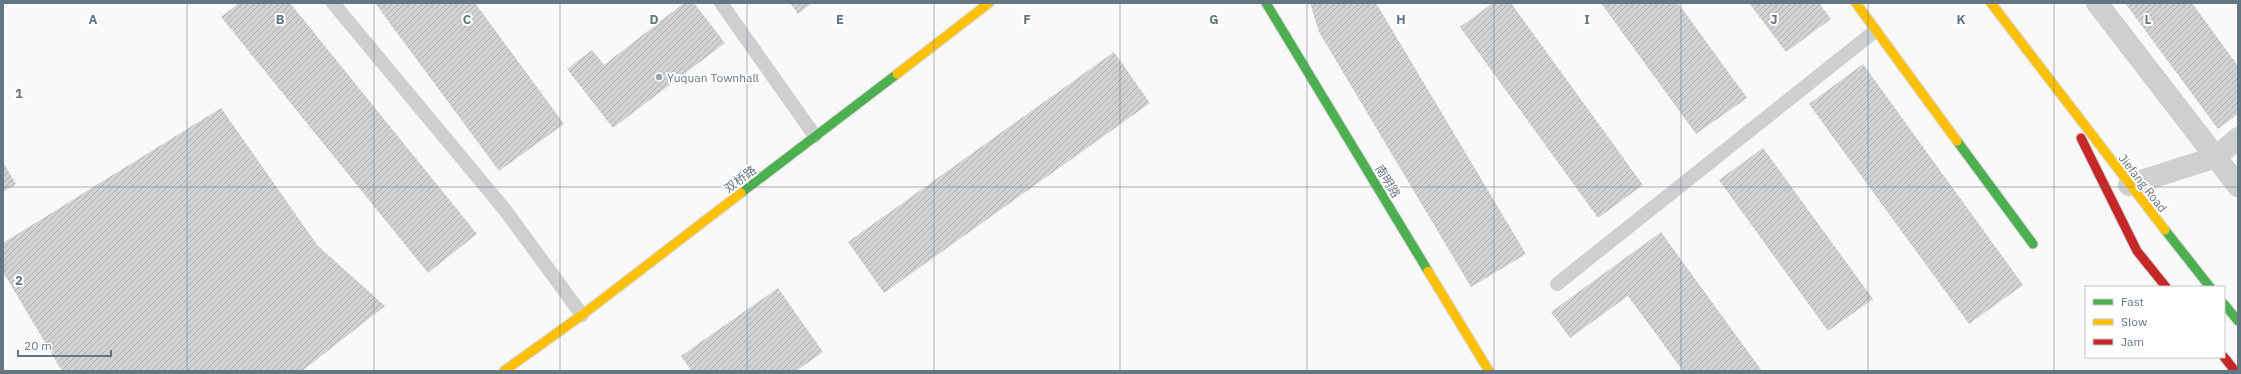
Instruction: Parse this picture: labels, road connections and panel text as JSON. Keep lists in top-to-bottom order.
{
  "streets": {
    "main road": ["双桥路", "南明路", "Jiefang Road"]
  },
  "places": ["Yuquan Townhall"],
  "legend": ["Fast", "Slow", "Jam"],
  "scale_bar": "20 m",
  "grid": {
    "columns": [
      "A",
      "B",
      "C",
      "D",
      "E",
      "F",
      "G",
      "H",
      "I",
      "J",
      "K",
      "L"
    ],
    "rows": ["1", "2"]
  }
}
